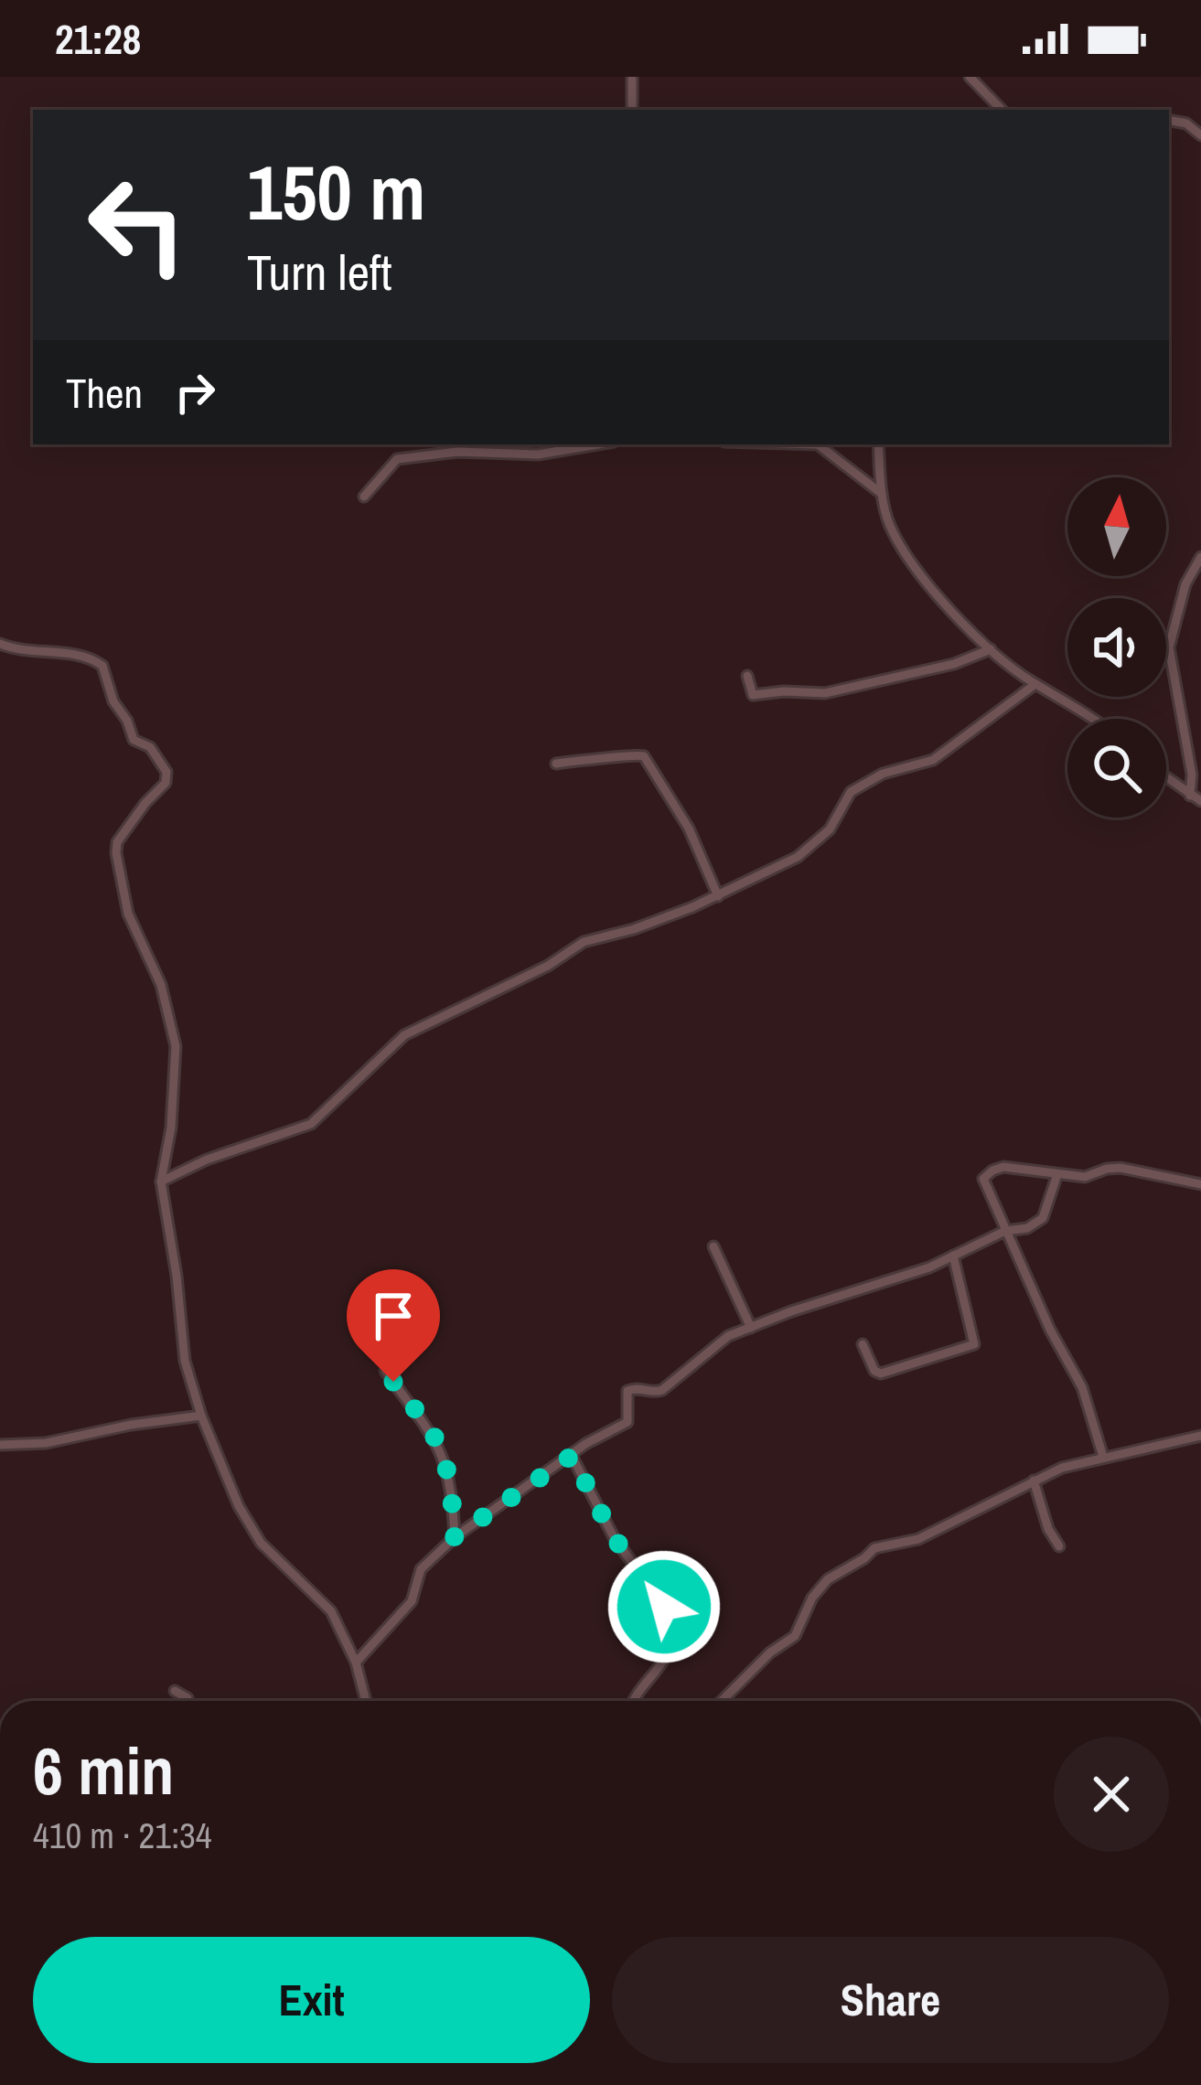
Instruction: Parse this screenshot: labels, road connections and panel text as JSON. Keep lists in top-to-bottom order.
{
  "north": "top",
  "page": {
    "status": "21:28",
    "turn": ["150 m", "Turn left"],
    "then": "Then",
    "heading": ["6 min", "410 m · 21:34"],
    "buttons": ["Exit", "Share"]
  }
}
